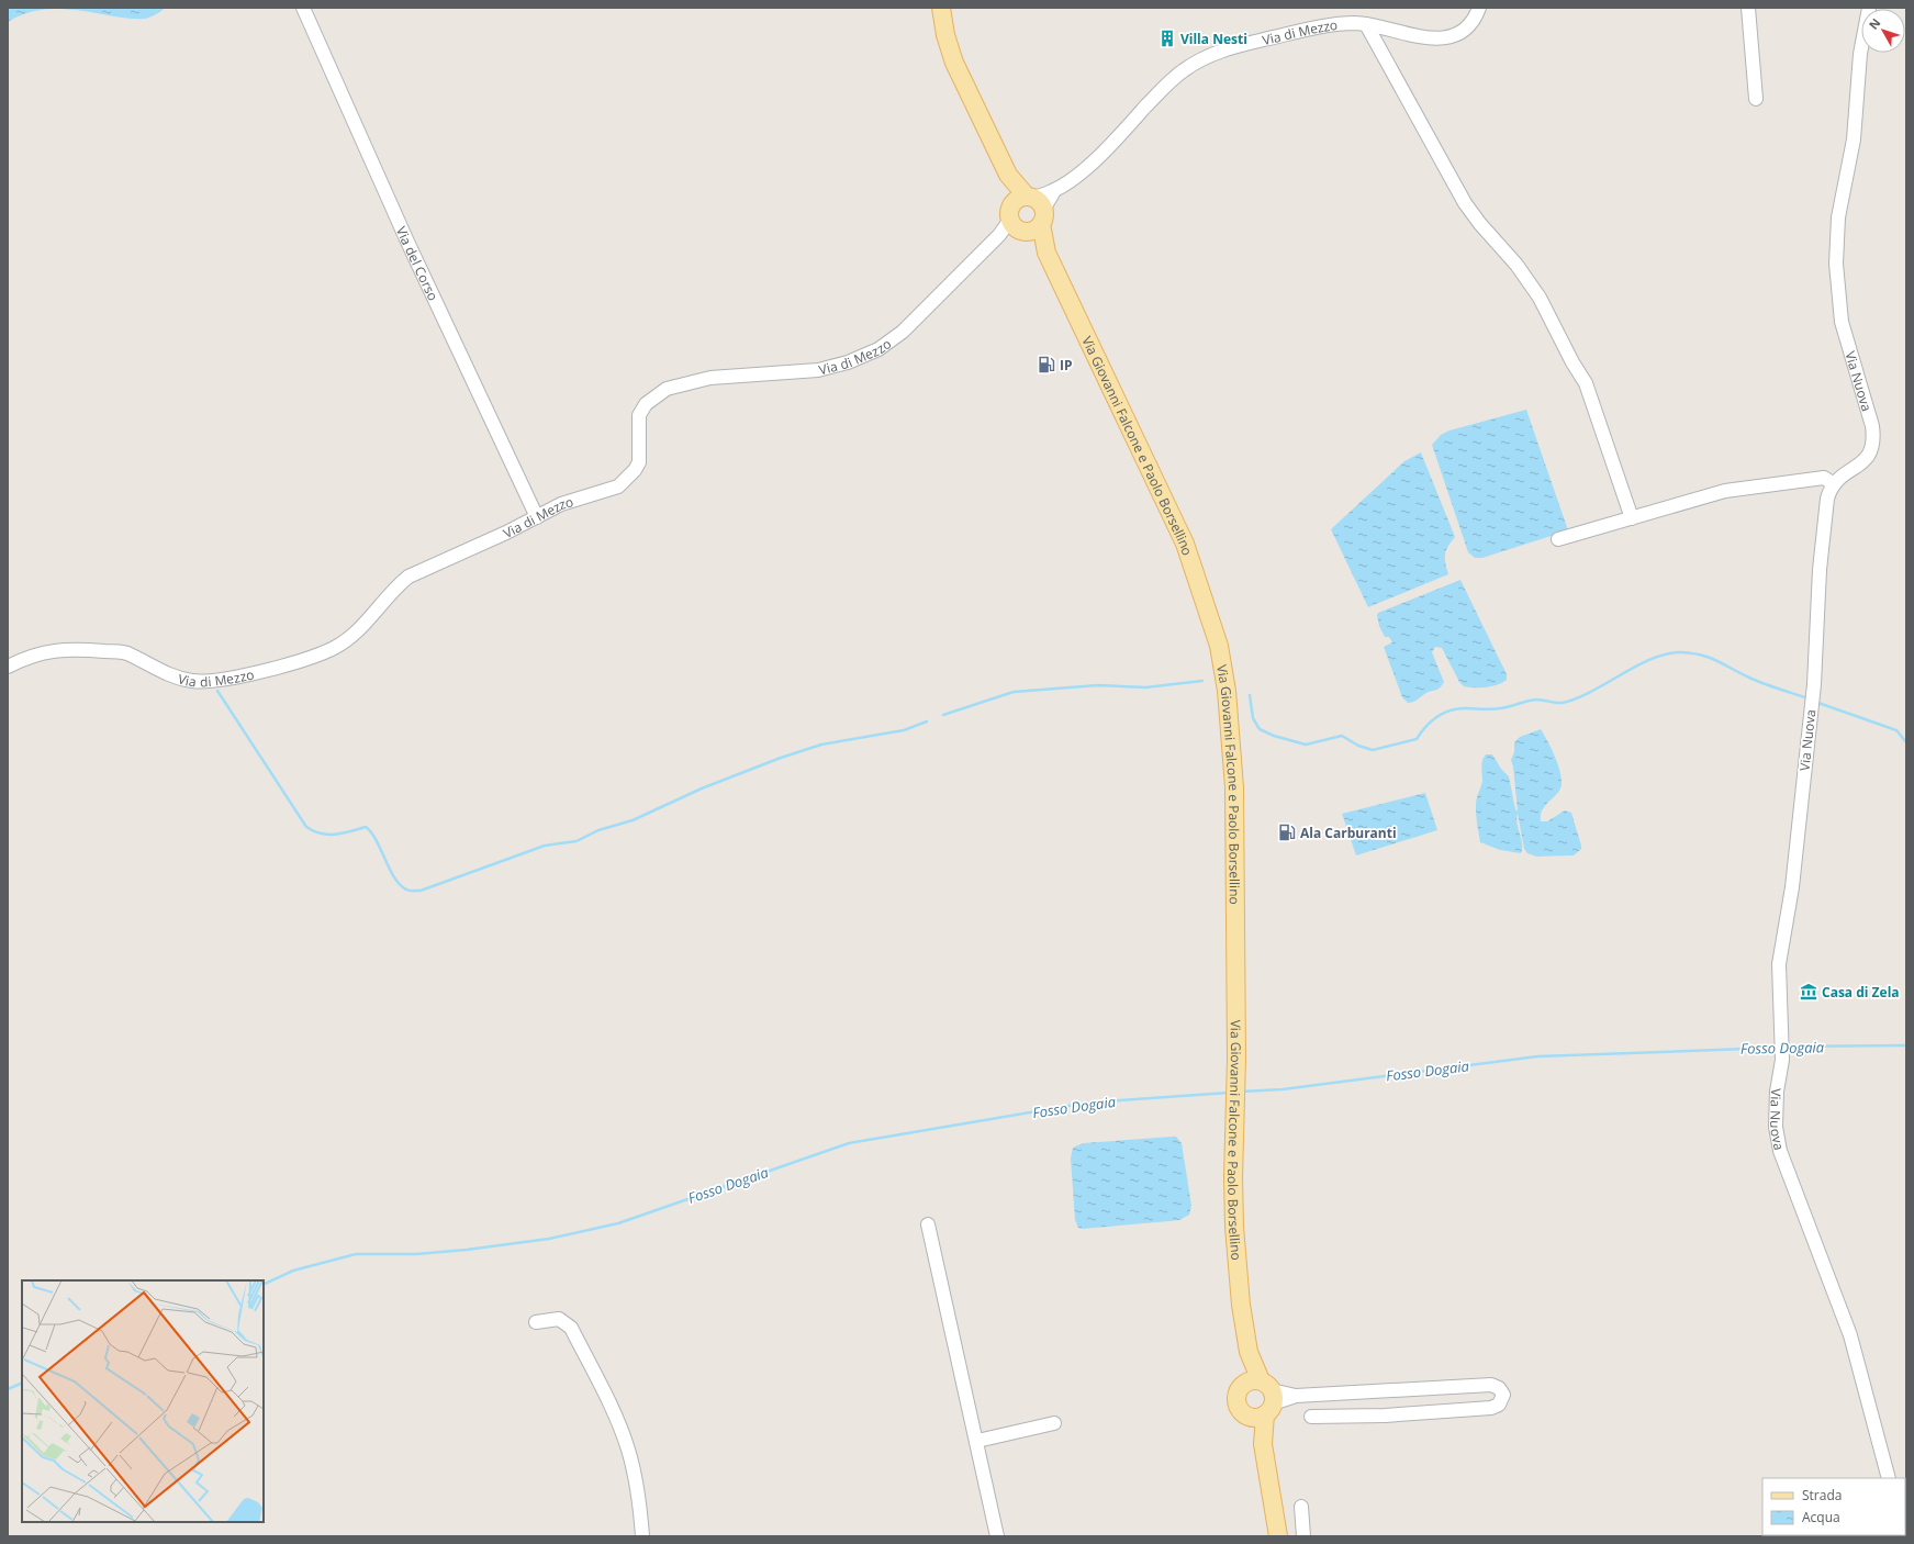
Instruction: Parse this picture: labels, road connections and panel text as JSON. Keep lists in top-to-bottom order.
{
  "streets": {
    "main road": ["Via Giovanni Falcone e Paolo Borsellino"],
    "street": ["Via di Mezzo", "Via del Corso", "Via Nuova"]
  },
  "crossings": [
    ["Via di Mezzo", "Via del Corso"],
    ["Via di Mezzo", "Via Giovanni Falcone e Paolo Borsellino"]
  ],
  "water": ["Fosso Dogaia"],
  "places": {
    "building": ["Villa Nesti"],
    "fuel station": ["IP", "Ala Carburanti"],
    "museum": ["Casa di Zela"]
  },
  "legend": ["Strada", "Acqua"],
  "north": "top left"
}
